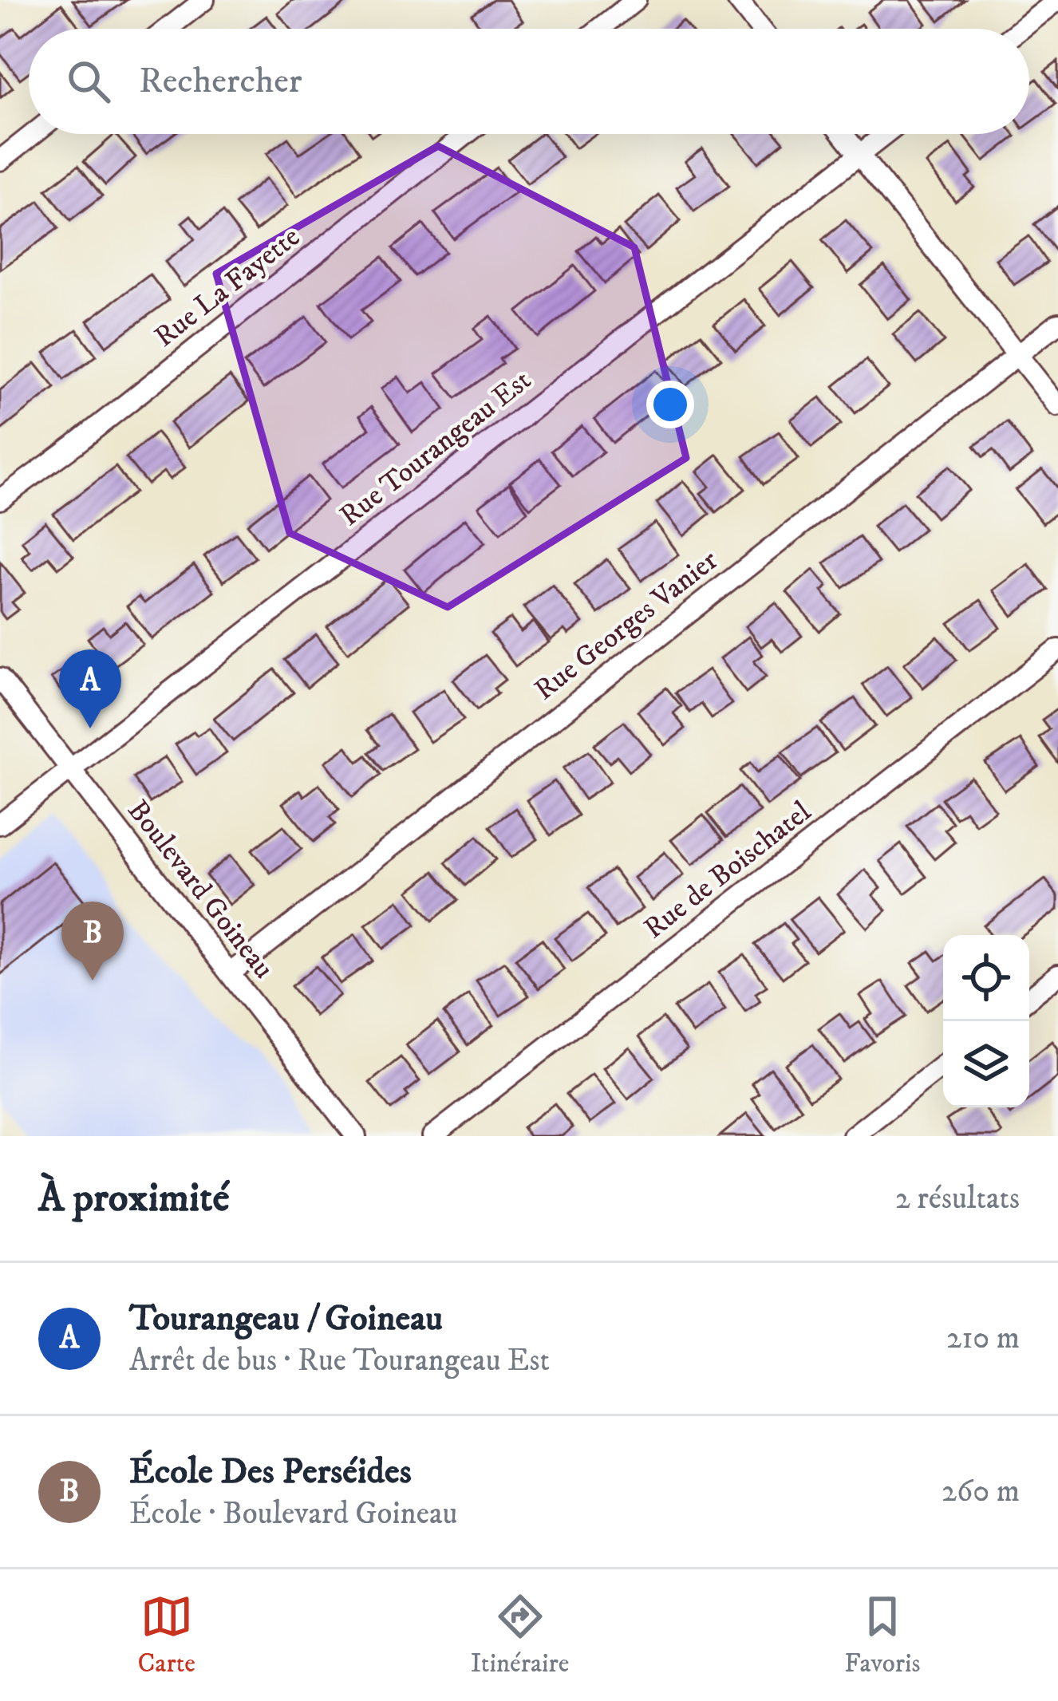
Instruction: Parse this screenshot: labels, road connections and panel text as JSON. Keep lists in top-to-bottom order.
{
  "streets": {
    "street": [
      "Rue La Fayette",
      "Rue Tourangeau Est",
      "Rue Georges Vanier",
      "Rue de Boischatel",
      "Boulevard Goineau"
    ]
  },
  "crossings": [
    ["Rue Tourangeau Est", "Boulevard Goineau"],
    ["Rue Georges Vanier", "Boulevard Goineau"]
  ],
  "page": {
    "search": "Rechercher",
    "pins": ["A", "B"],
    "heading": ["À proximité", "2 résultats"],
    "list": [
      {
        "mark": "A",
        "name": "Tourangeau / Goineau",
        "note": "Arrêt de bus · Rue Tourangeau Est",
        "value": "210 m"
      },
      {
        "mark": "B",
        "name": "École Des Perséides",
        "note": "École · Boulevard Goineau",
        "value": "260 m"
      }
    ],
    "nav": ["Carte", "Itinéraire", "Favoris"]
  }
}
